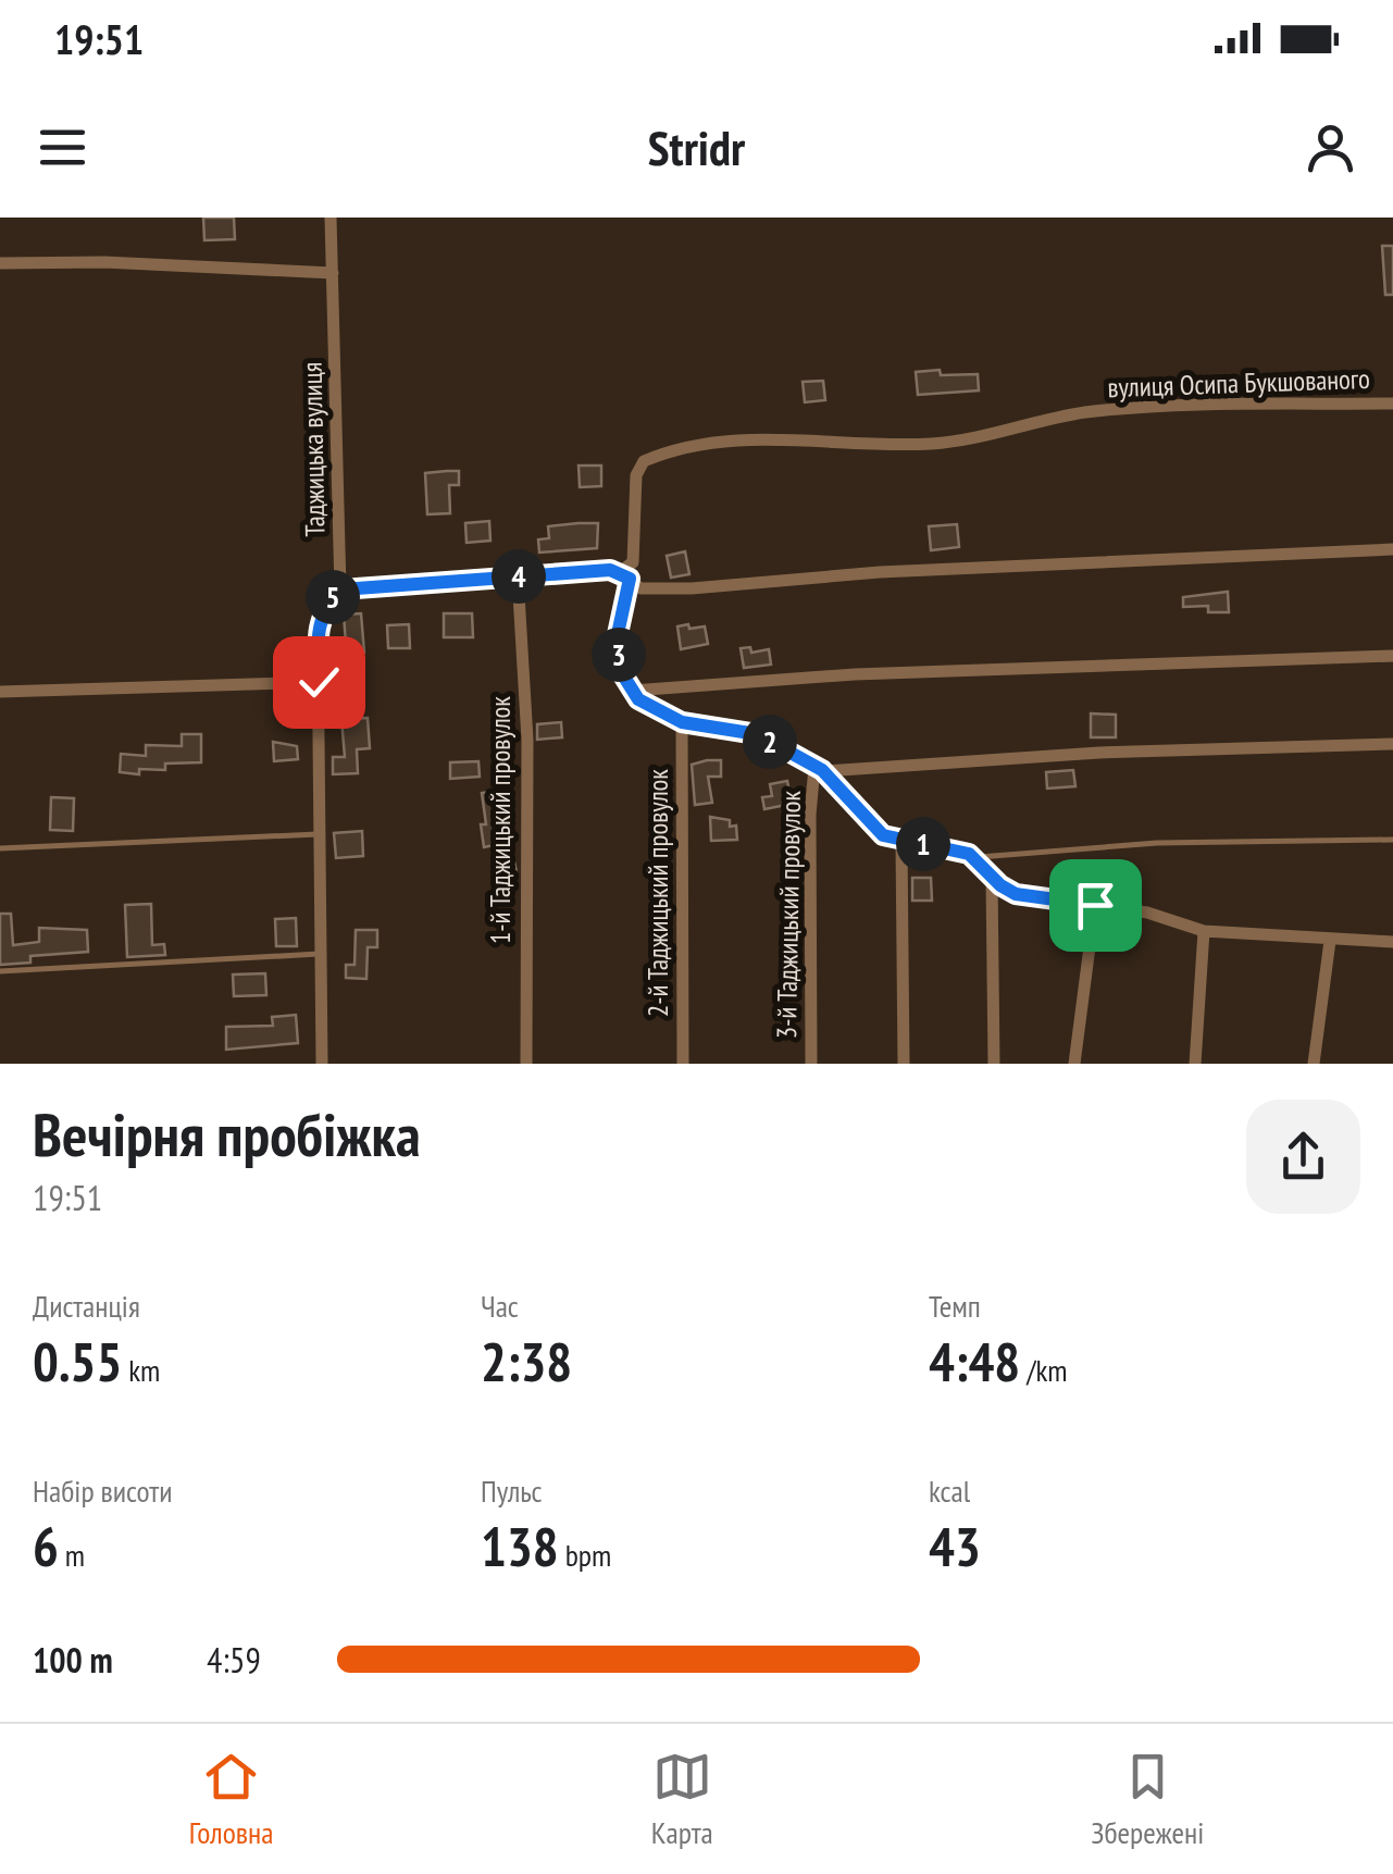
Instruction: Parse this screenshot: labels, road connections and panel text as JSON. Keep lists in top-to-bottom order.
{
  "streets": {
    "street": [
      "вулиця Осипа Букшованого",
      "Таджицька вулиця",
      "1-й Таджицький провулок",
      "2-й Таджицький провулок",
      "3-й Таджицький провулок"
    ]
  },
  "page": {
    "status": "19:51",
    "header": "Stridr",
    "pins": [
      "4",
      "5",
      "3",
      "2",
      "1"
    ],
    "heading": ["Вечірня пробіжка", "19:51"],
    "stats": [
      ["Дистанція", "0.55 km"],
      ["Час", "2:38"],
      ["Темп", "4:48 /km"],
      ["Набір висоти", "6 m"],
      ["Пульс", "138 bpm"],
      ["kcal", "43"]
    ],
    "list": [
      {
        "name": "100 m",
        "note": "4:59"
      }
    ],
    "tabs": ["Головна", "Карта", "Збережені"]
  }
}
